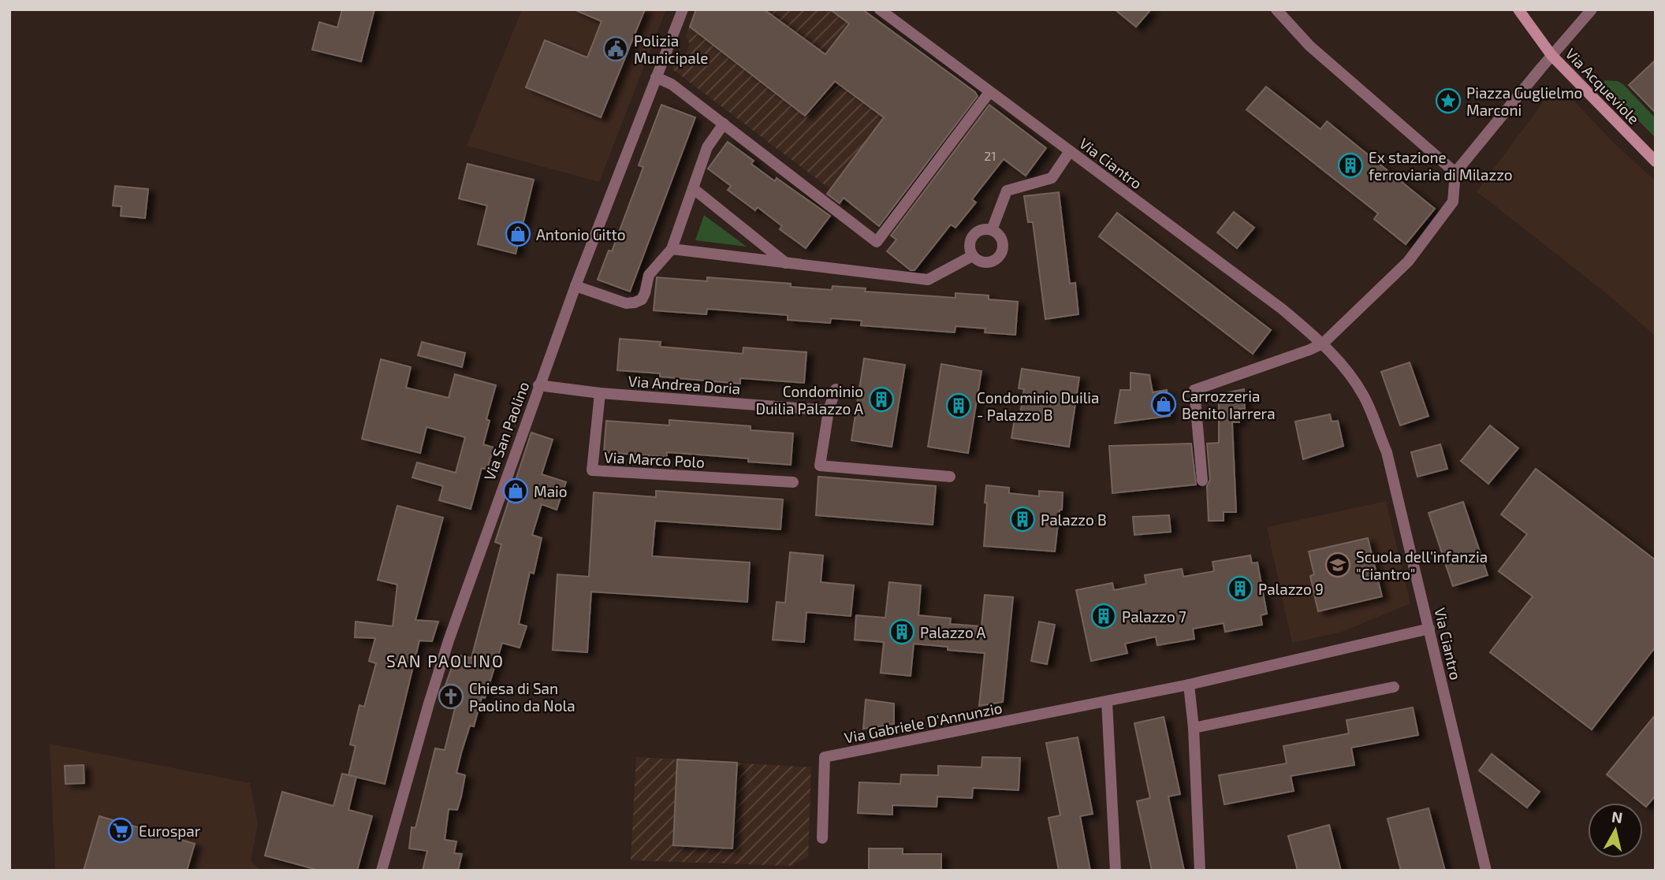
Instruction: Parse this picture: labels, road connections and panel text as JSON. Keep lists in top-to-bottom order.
{
  "streets": {
    "main road": ["Via Acqueviole"],
    "street": [
      "Via Ciantro",
      "Via Andrea Doria",
      "Via San Paolino",
      "Via Marco Polo",
      "Via Gabriele D'Annunzio"
    ]
  },
  "crossings": [
    ["Via Ciantro", "Via Gabriele D'Annunzio"],
    ["Via Andrea Doria", "Via San Paolino"],
    ["Via Andrea Doria", "Via Marco Polo"]
  ],
  "districts": ["SAN PAOLINO"],
  "places": {
    "public building": ["Polizia Municipale"],
    "place": ["Piazza Guglielmo Marconi"],
    "building": [
      "Ex stazione ferroviaria di Milazzo",
      "Condominio Duilia Palazzo A",
      "Condominio Duilia - Palazzo B",
      "Palazzo B",
      "Palazzo 9",
      "Palazzo 7",
      "Palazzo A"
    ],
    "shop": ["Antonio Gitto", "Carrozzeria Benito Iarrera", "Maio"],
    "school or university": ["Scuola dell'infanzia \"Ciantro\""],
    "church": ["Chiesa di San Paolino da Nola"],
    "supermarket": ["Eurospar"]
  },
  "house_numbers": ["21"],
  "north": "top"
}
